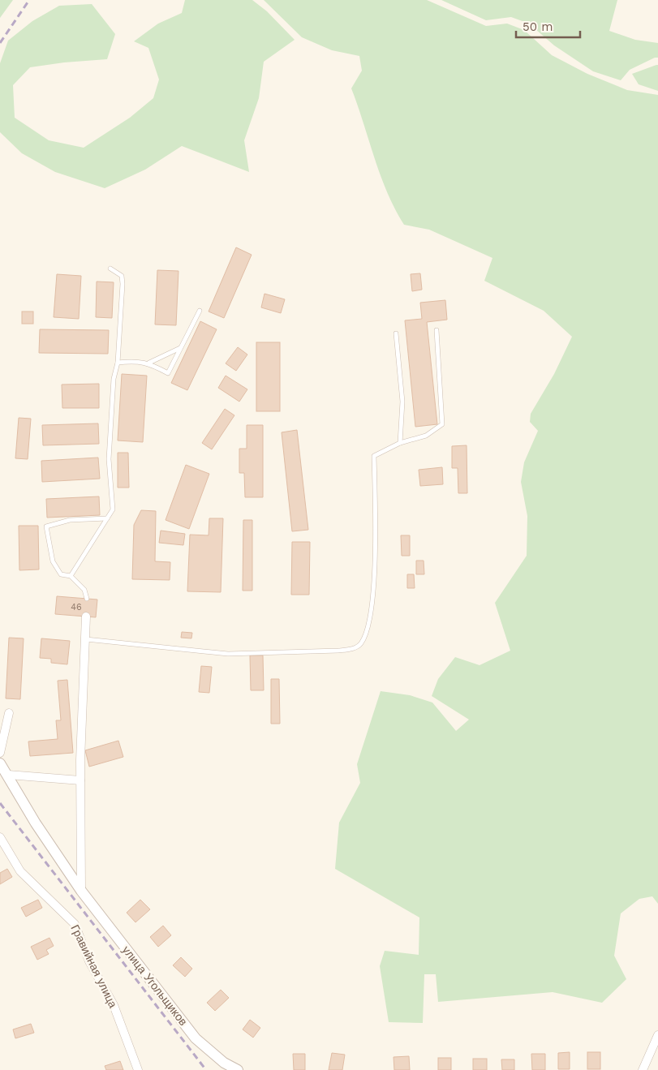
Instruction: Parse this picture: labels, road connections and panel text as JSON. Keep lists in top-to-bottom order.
{
  "streets": {
    "street": ["Гравийная улица", "улица Угольщиков"]
  },
  "house_numbers": ["46"],
  "scale_bar": "50 m"
}
